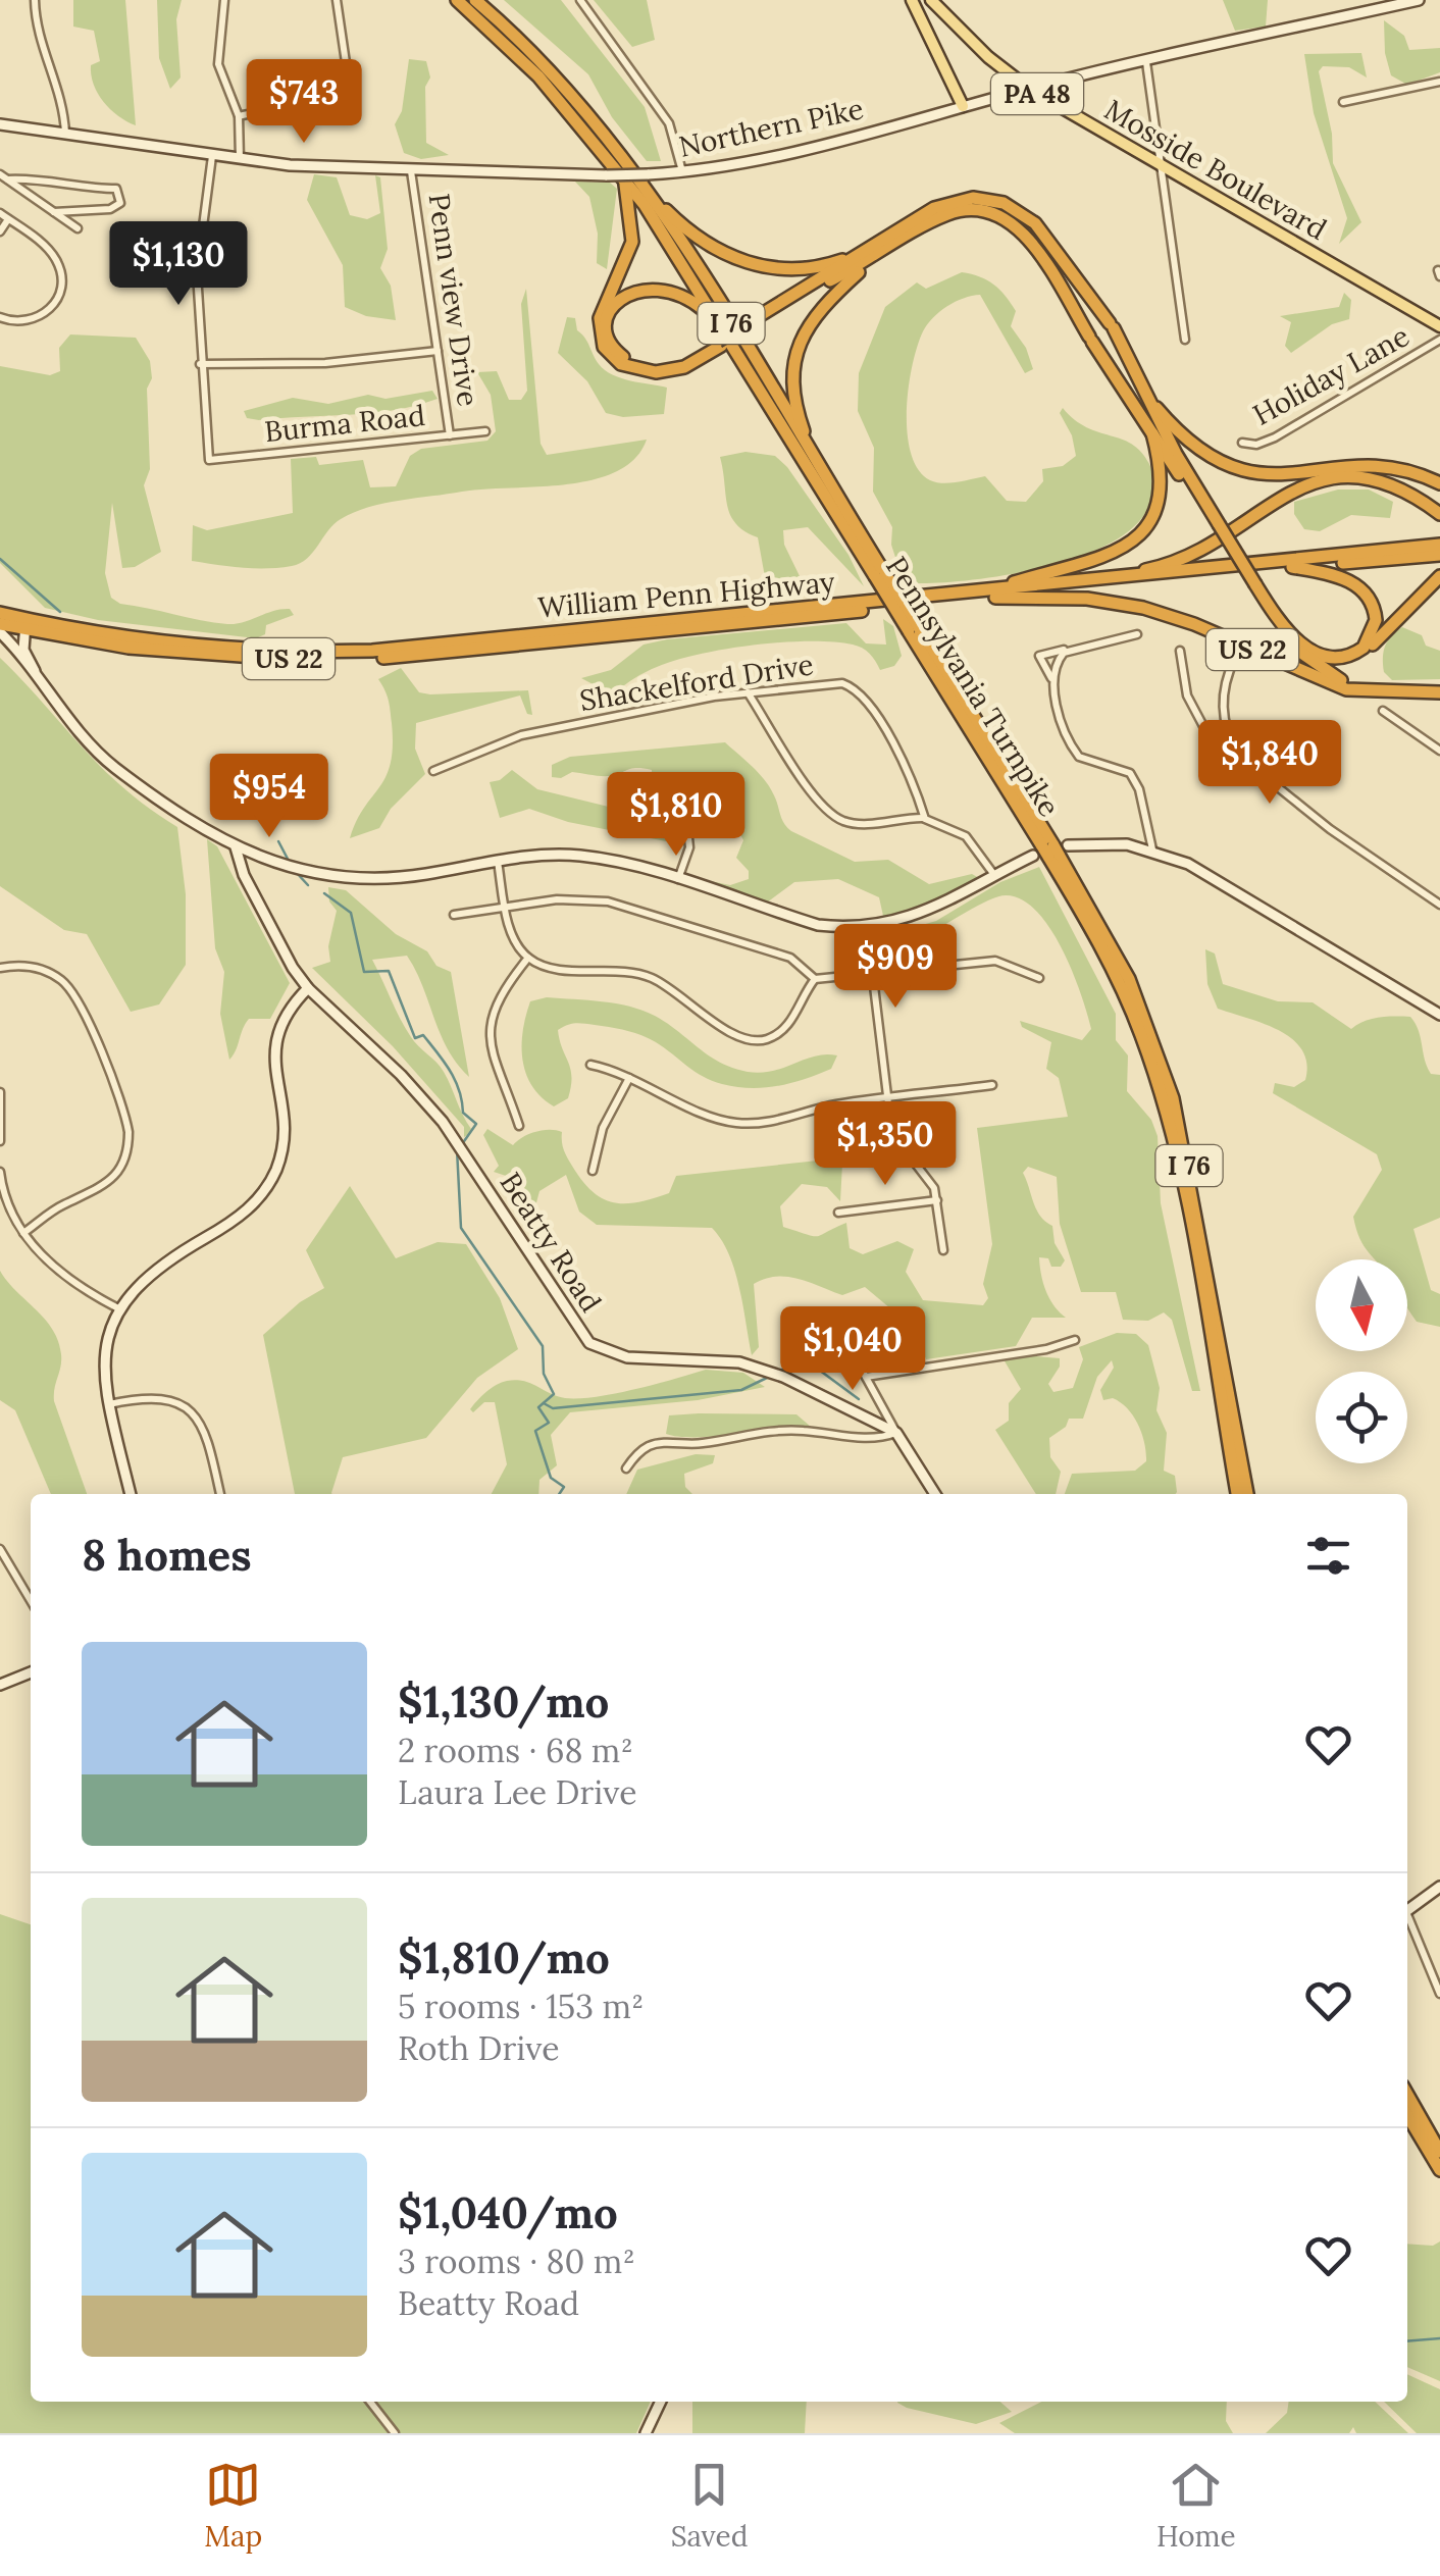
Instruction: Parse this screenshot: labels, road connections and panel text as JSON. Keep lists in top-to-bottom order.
{
  "streets": {
    "highway": [
      "I 76",
      "William Penn Highway",
      "US 22",
      "Pennsylvania Turnpike"
    ],
    "main road": [
      "PA 48",
      "Northern Pike",
      "Mosside Boulevard",
      "Beatty Road"
    ],
    "street": [
      "Penn view Drive",
      "Holiday Lane",
      "Burma Road",
      "Shackelford Drive"
    ]
  },
  "crossings": [
    ["Northern Pike", "Mosside Boulevard"],
    ["Northern Pike", "Penn view Drive"],
    ["Penn view Drive", "Burma Road"],
    ["William Penn Highway", "US 22"]
  ],
  "north": "bottom",
  "page": {
    "price": [
      "$743",
      "$1,130",
      "$1,840",
      "$954",
      "$1,810",
      "$909",
      "$1,350",
      "$1,040"
    ],
    "heading": "8 homes",
    "list": [
      {
        "name": "$1,130/mo",
        "note": "2 rooms · 68 m² · Laura Lee Drive"
      },
      {
        "name": "$1,810/mo",
        "note": "5 rooms · 153 m² · Roth Drive"
      },
      {
        "name": "$1,040/mo",
        "note": "3 rooms · 80 m² · Beatty Road"
      }
    ],
    "tabs": ["Map", "Saved", "Home"]
  }
}
